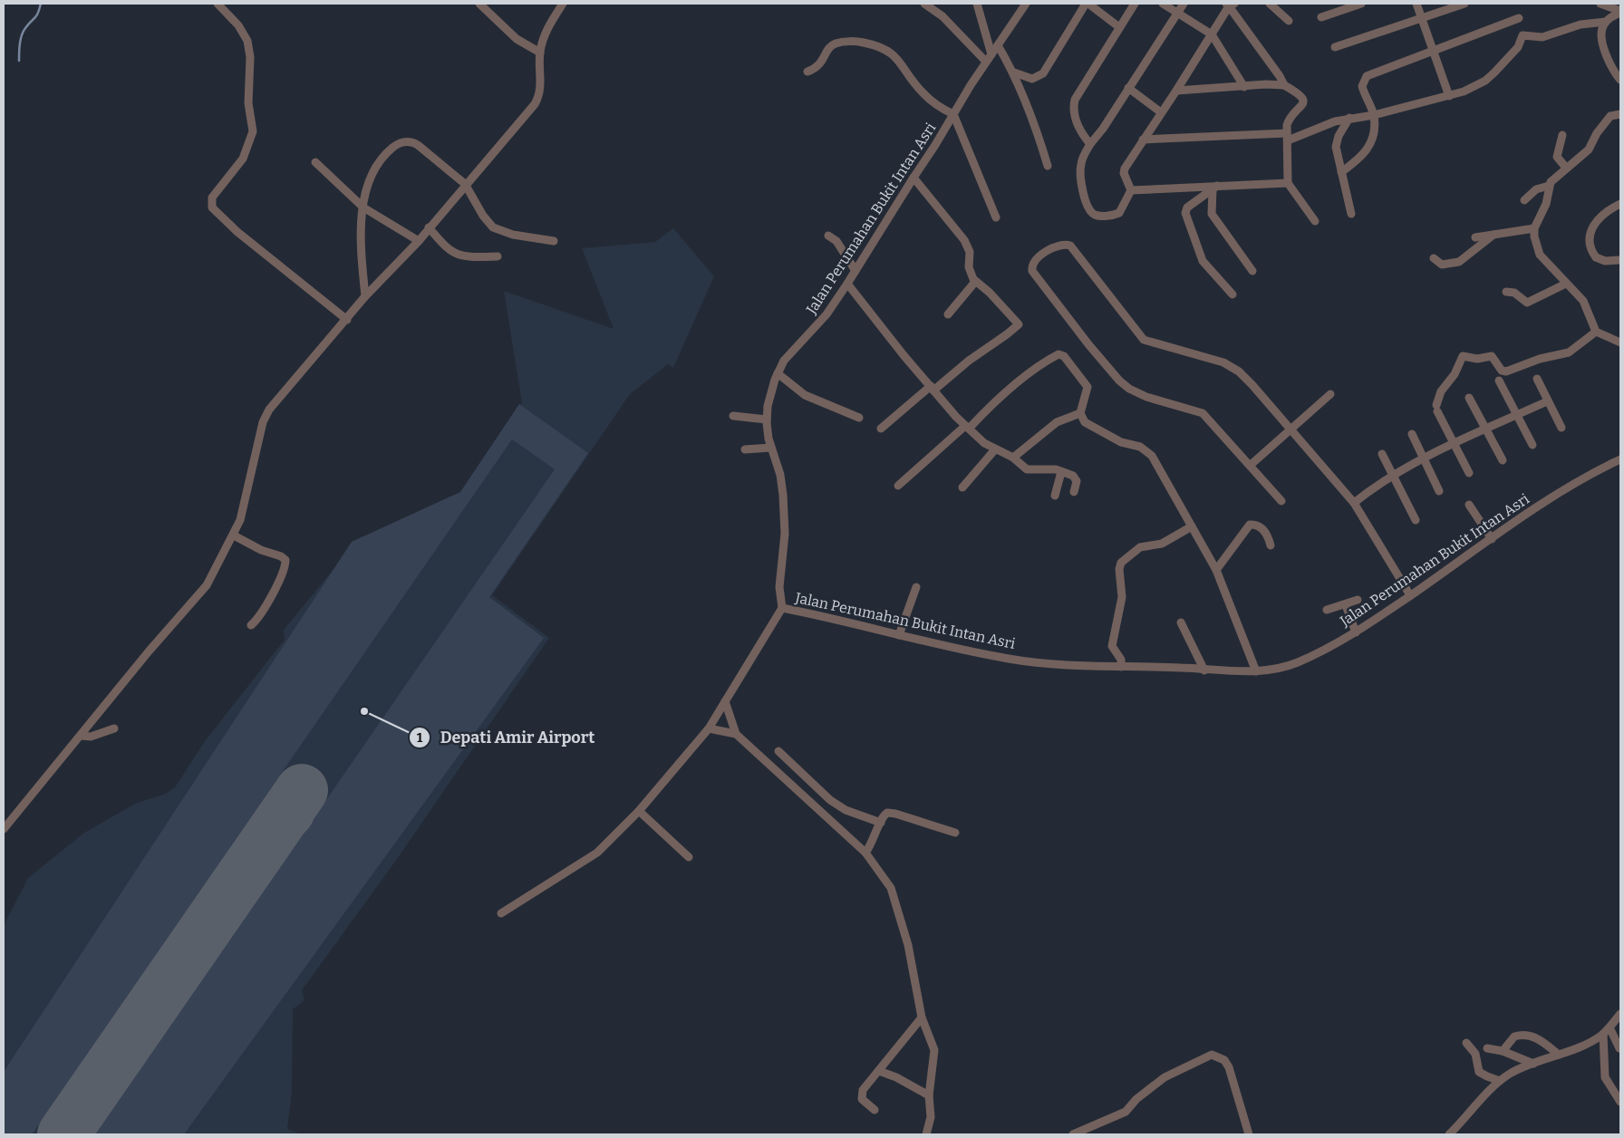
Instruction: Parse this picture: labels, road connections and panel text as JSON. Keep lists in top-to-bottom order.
{
  "streets": {
    "street": ["Jalan Perumahan Bukit Intan Asri"]
  },
  "places": ["Depati Amir Airport"]
}
